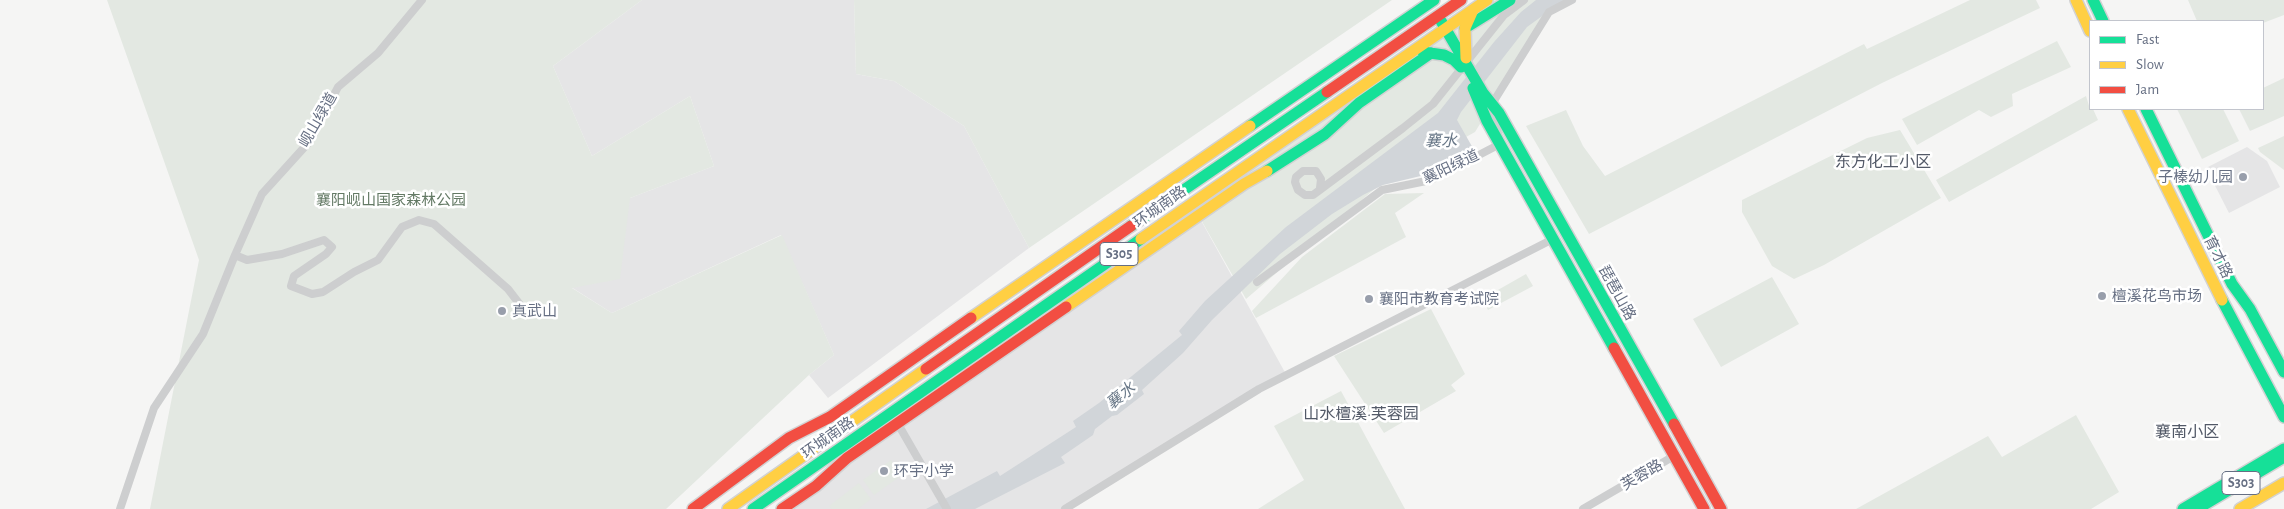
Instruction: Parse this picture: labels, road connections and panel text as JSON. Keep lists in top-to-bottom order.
{
  "streets": {
    "main road": [
      "环城南路",
      "S305",
      "育才路",
      "琵琶山路",
      "S303"
    ],
    "street": ["岘山绿道", "襄阳绿道", "芙蓉路"]
  },
  "crossings": [
    ["襄阳绿道", "琵琶山路"],
    ["琵琶山路", "芙蓉路"]
  ],
  "districts": ["东方化工小区", "山水檀溪·芙蓉园", "襄南小区"],
  "water": ["襄水"],
  "parks": ["襄阳岘山国家森林公园"],
  "places": [
    "子榛幼儿园",
    "檀溪花鸟市场",
    "襄阳市教育考试院",
    "真武山",
    "环宇小学"
  ],
  "legend": ["Fast", "Slow", "Jam"]
}
